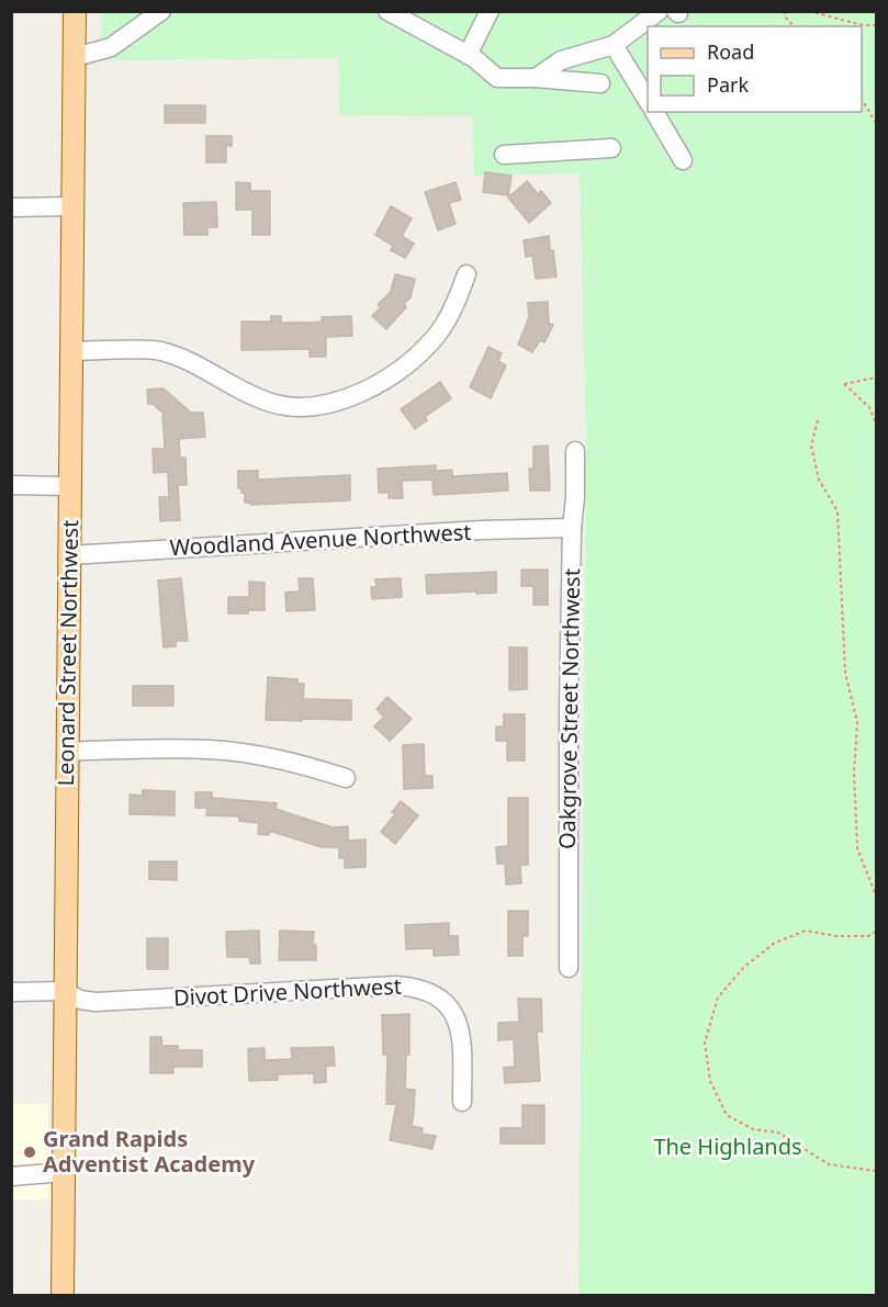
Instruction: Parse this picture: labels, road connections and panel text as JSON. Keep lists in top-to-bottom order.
{
  "streets": {
    "main road": ["Leonard Street Northwest"],
    "street": ["Woodland Avenue Northwest", "Oakgrove Street Northwest", "Divot Drive Northwest"]
  },
  "crossings": [
    ["Woodland Avenue Northwest", "Leonard Street Northwest"],
    ["Woodland Avenue Northwest", "Oakgrove Street Northwest"],
    ["Leonard Street Northwest", "Divot Drive Northwest"]
  ],
  "parks": ["The Highlands"],
  "places": ["Grand Rapids Adventist Academy"],
  "legend": ["Road", "Park"]
}
